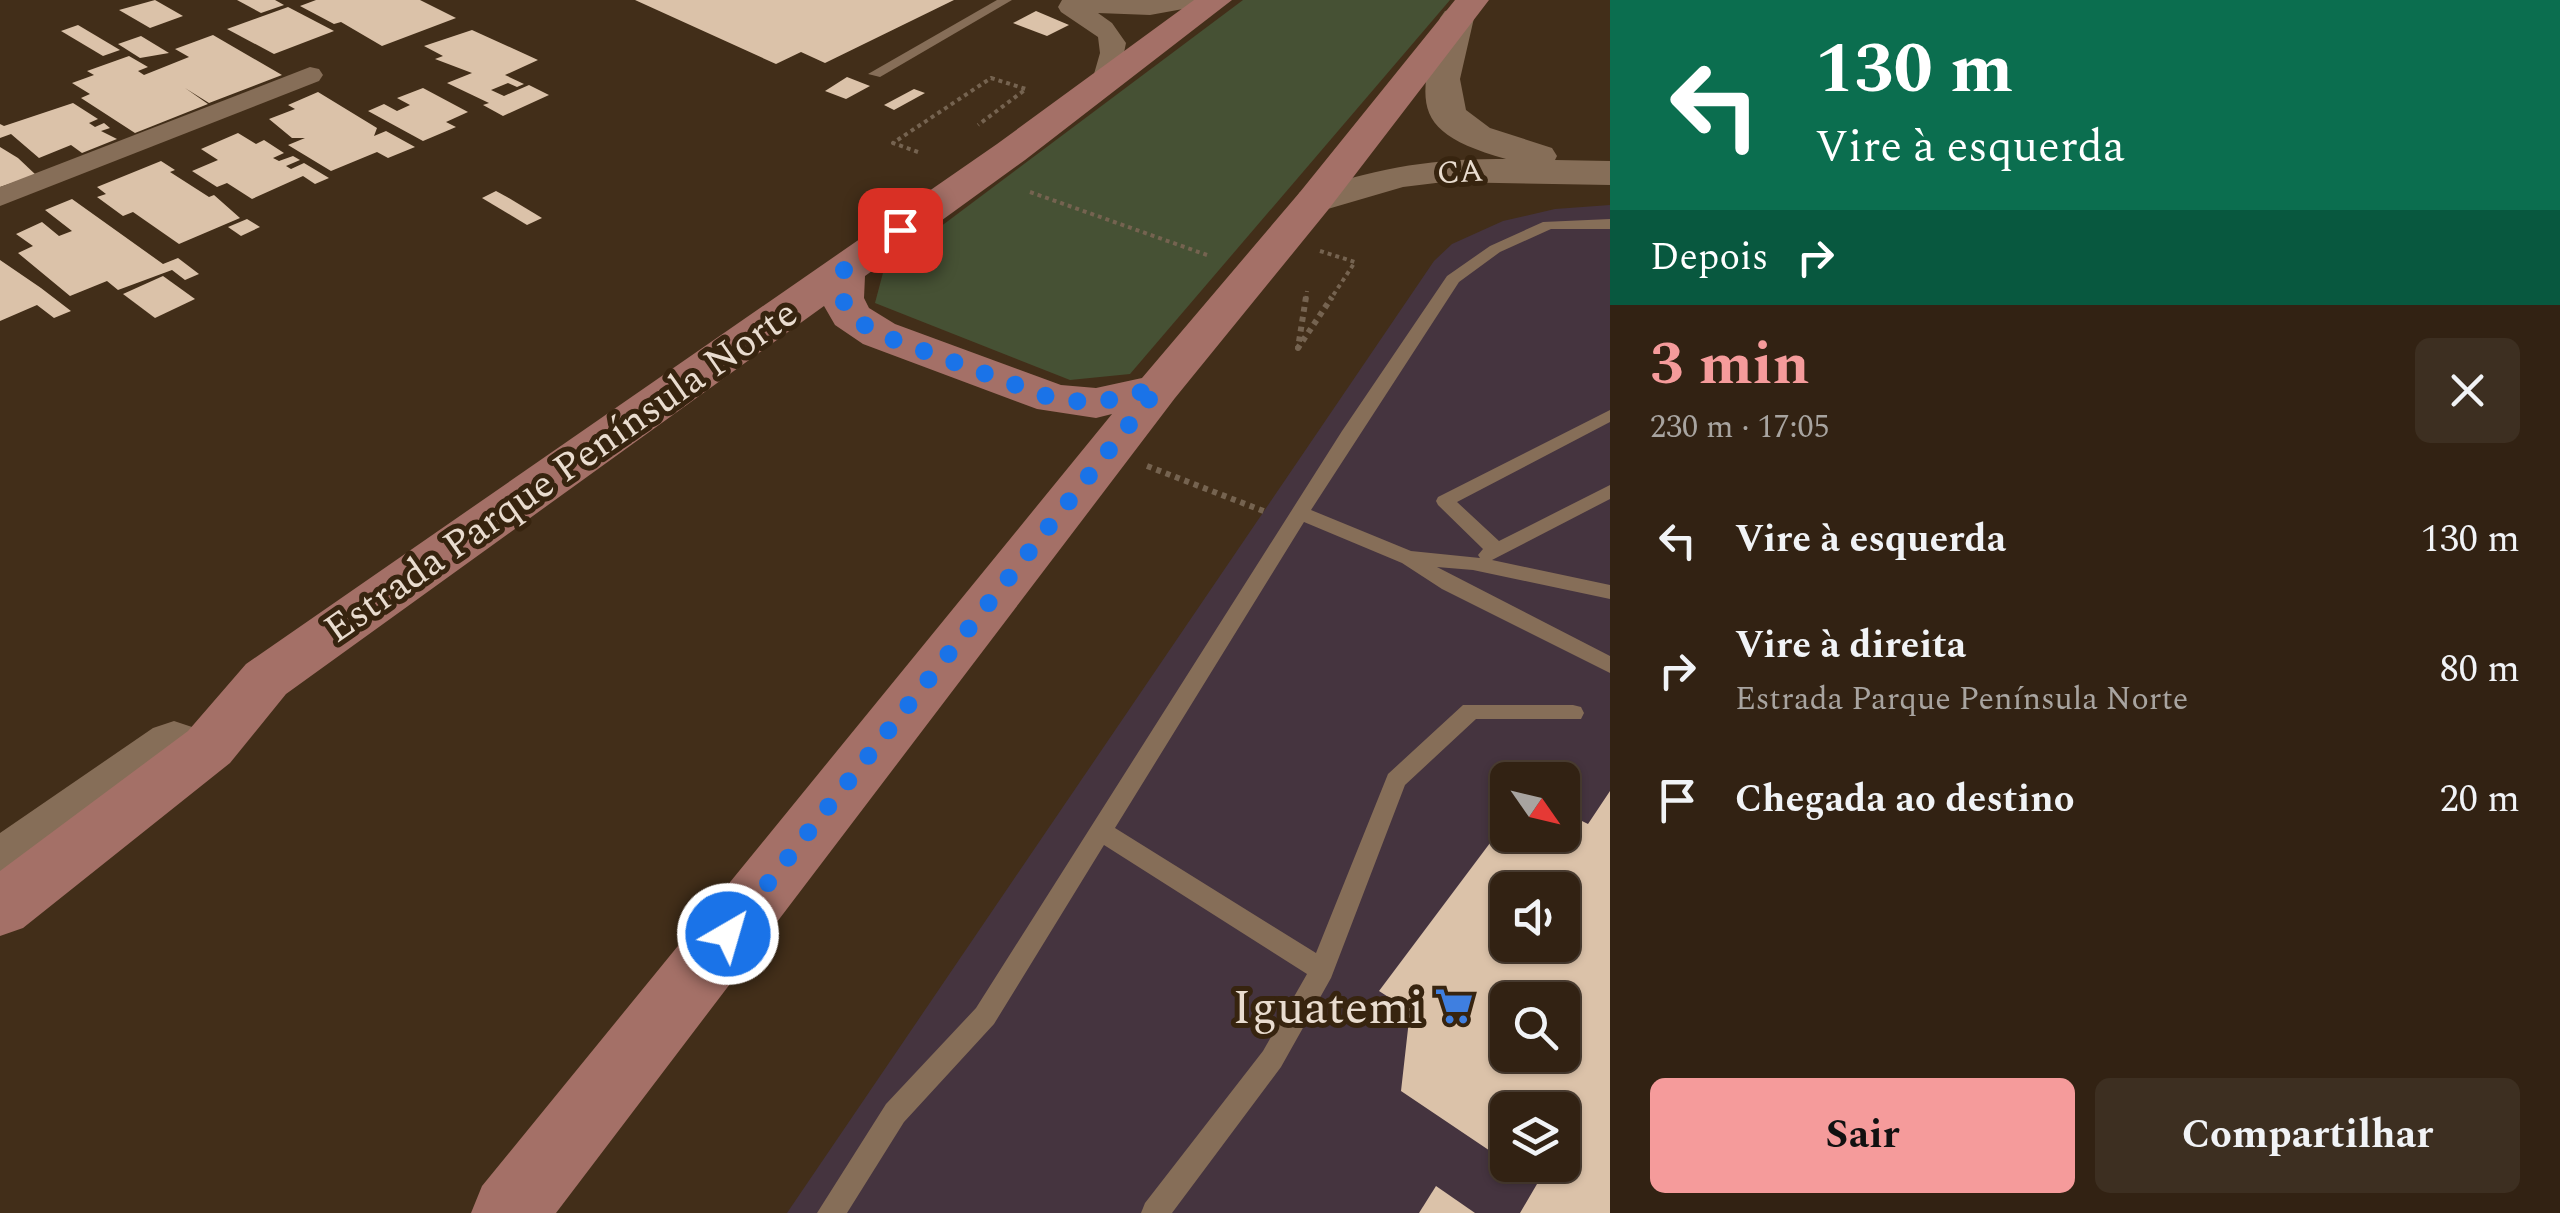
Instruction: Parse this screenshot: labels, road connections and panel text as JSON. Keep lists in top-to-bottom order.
{
  "streets": {
    "main road": ["Estrada Parque Península Norte"],
    "street": ["CA"]
  },
  "places": {
    "supermarket": ["Iguatemi"]
  },
  "north": "bottom right",
  "page": {
    "turn": ["130 m", "Vire à esquerda"],
    "then": "Depois",
    "heading": ["3 min", "230 m · 17:05"],
    "list": [
      {
        "name": "Vire à esquerda",
        "value": "130 m"
      },
      {
        "name": "Vire à direita",
        "note": "Estrada Parque Península Norte",
        "value": "80 m"
      },
      {
        "name": "Chegada ao destino",
        "value": "20 m"
      }
    ],
    "buttons": ["Sair", "Compartilhar"]
  }
}
